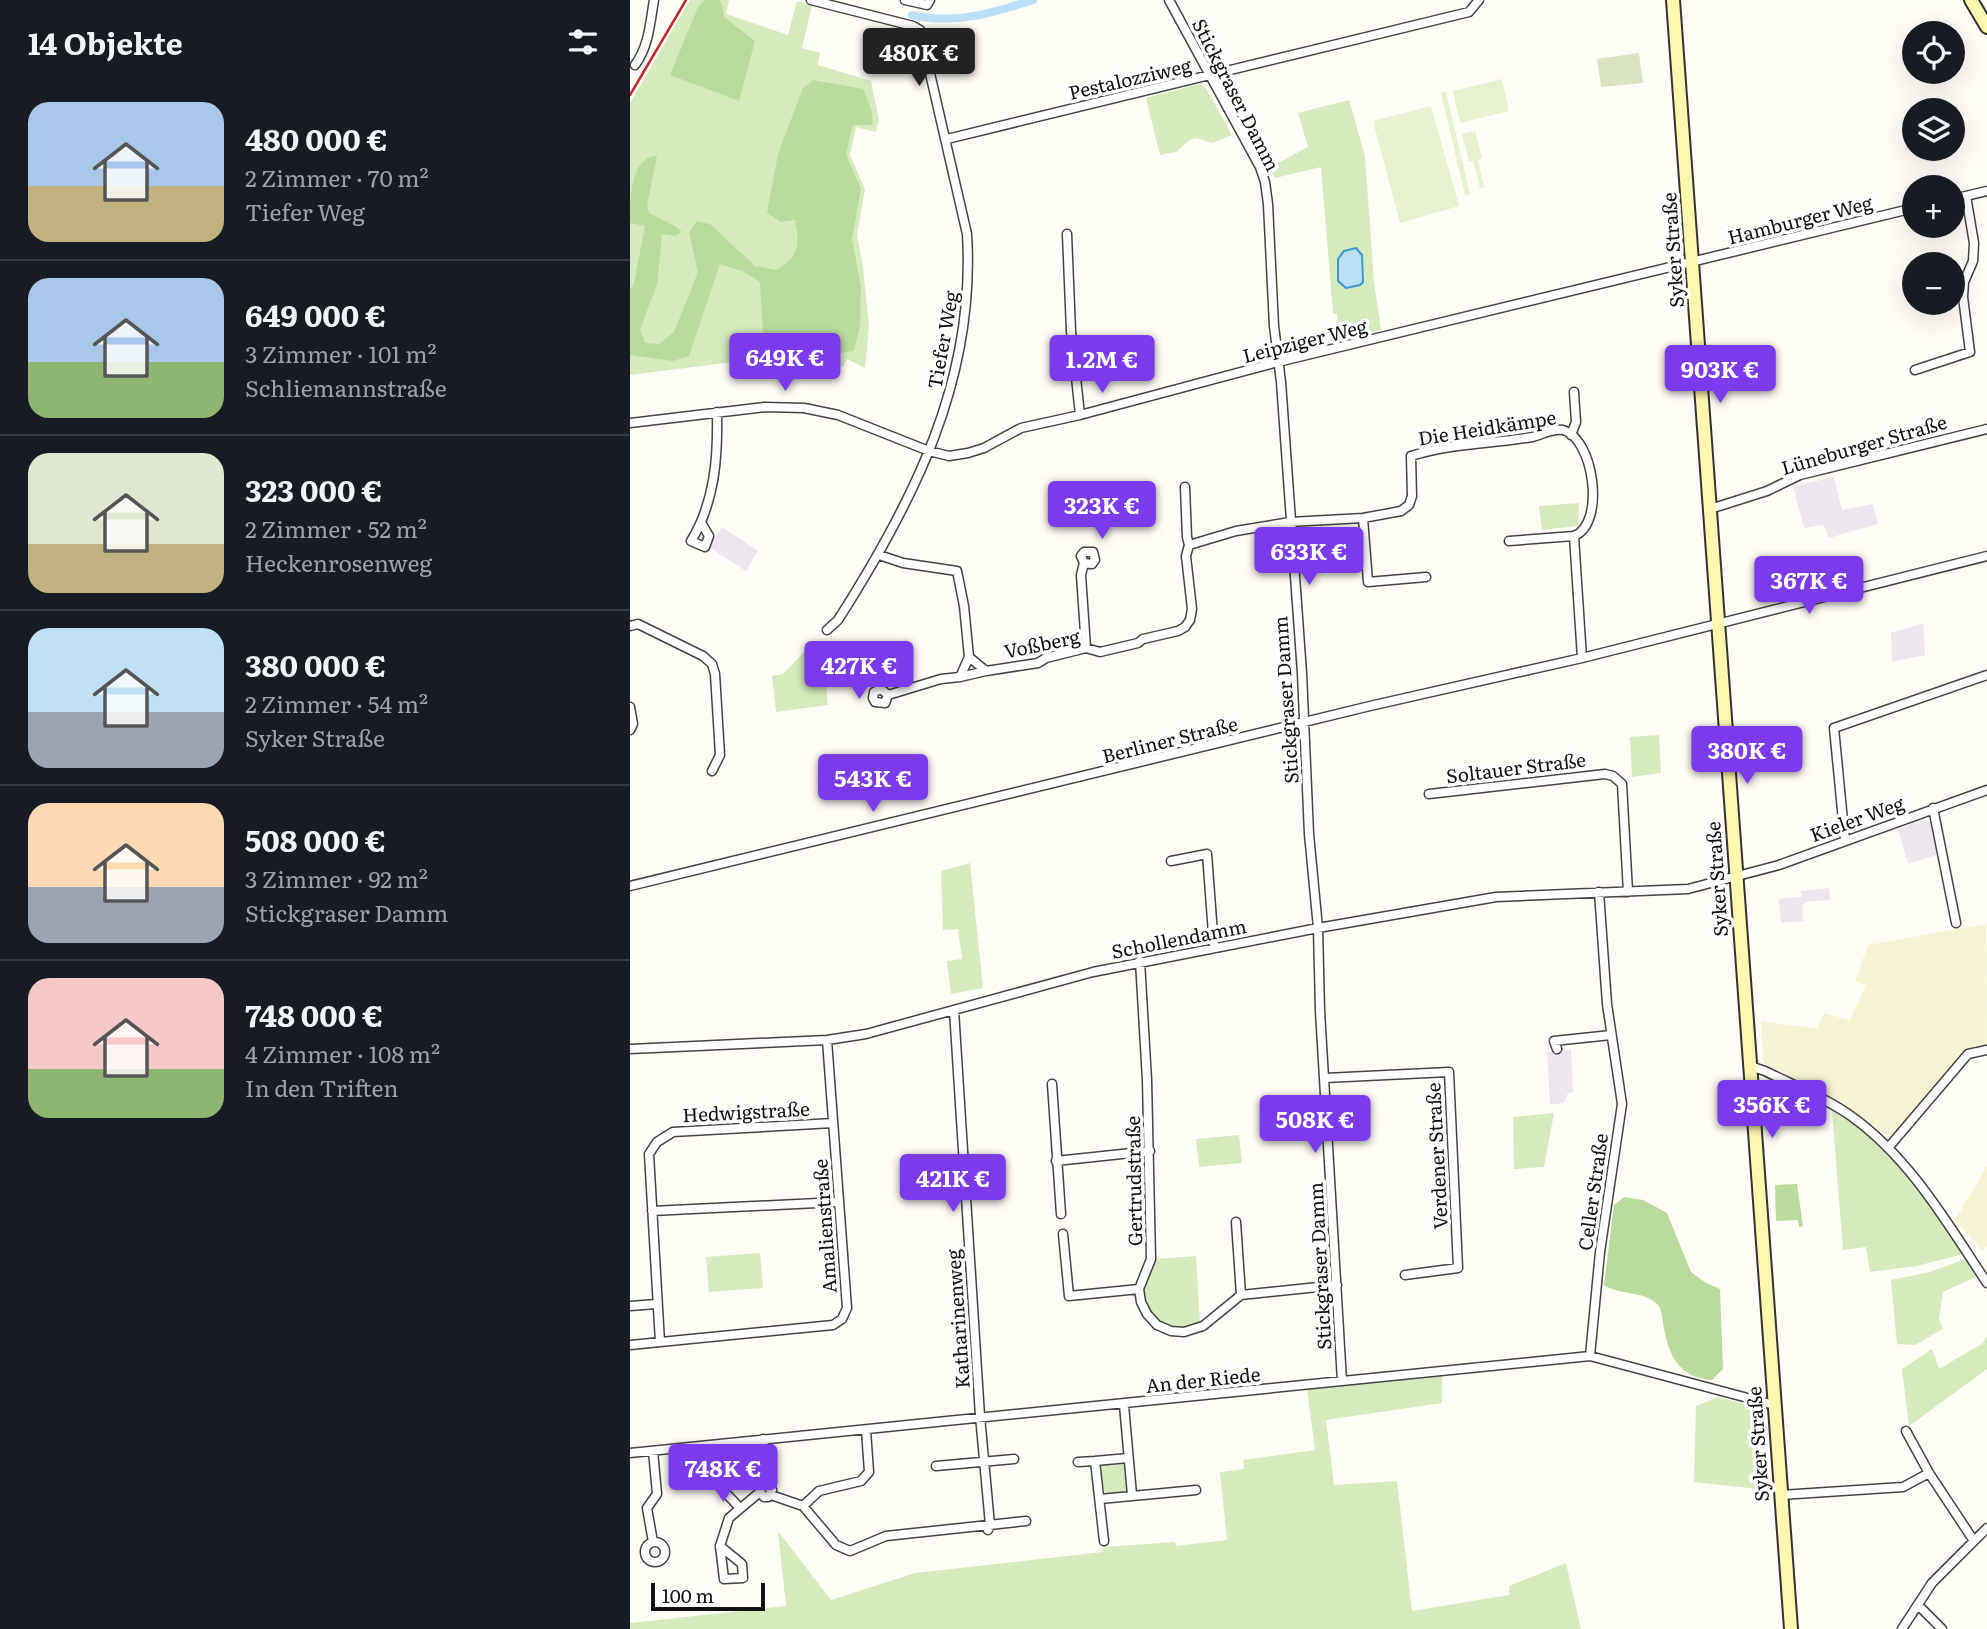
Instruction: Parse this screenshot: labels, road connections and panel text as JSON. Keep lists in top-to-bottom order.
{
  "streets": {
    "main road": ["Syker Straße"],
    "street": [
      "Pestalozziweg",
      "Stickgraser Damm",
      "Hamburger Weg",
      "Tiefer Weg",
      "Leipziger Weg",
      "Die Heidkämpe",
      "Lüneburger Straße",
      "Voßberg",
      "Berliner Straße",
      "Soltauer Straße",
      "Kieler Weg",
      "Schollendamm",
      "Hedwigstraße",
      "Verdener Straße",
      "Gertrudstraße",
      "Celler Straße",
      "Amalienstraße",
      "Katharinenweg",
      "An der Riede"
    ]
  },
  "crossings": [
    ["Pestalozziweg", "Stickgraser Damm"],
    ["Pestalozziweg", "Tiefer Weg"],
    ["Stickgraser Damm", "Leipziger Weg"],
    ["Stickgraser Damm", "Die Heidkämpe"],
    ["Stickgraser Damm", "Berliner Straße"],
    ["Stickgraser Damm", "Schollendamm"],
    ["Stickgraser Damm", "Verdener Straße"],
    ["Stickgraser Damm", "An der Riede"],
    ["Hamburger Weg", "Syker Straße"],
    ["Hamburger Weg", "Leipziger Weg"],
    ["Syker Straße", "Leipziger Weg"],
    ["Syker Straße", "Lüneburger Straße"],
    ["Syker Straße", "Berliner Straße"],
    ["Syker Straße", "Kieler Weg"],
    ["Syker Straße", "Schollendamm"],
    ["Syker Straße", "An der Riede"],
    ["Tiefer Weg", "Leipziger Weg"],
    ["Soltauer Straße", "Schollendamm"],
    ["Kieler Weg", "Schollendamm"],
    ["Schollendamm", "Gertrudstraße"],
    ["Schollendamm", "Celler Straße"],
    ["Schollendamm", "Amalienstraße"],
    ["Schollendamm", "Katharinenweg"],
    ["Hedwigstraße", "Amalienstraße"],
    ["Celler Straße", "An der Riede"],
    ["Katharinenweg", "An der Riede"]
  ],
  "scale_bar": "100 m",
  "page": {
    "heading": "14 Objekte",
    "map_buttons": ["+", "−"],
    "price": [
      "480K €",
      "649K €",
      "1.2M €",
      "903K €",
      "323K €",
      "633K €",
      "367K €",
      "427K €",
      "380K €",
      "543K €",
      "356K €",
      "508K €",
      "421K €",
      "748K €"
    ],
    "list": [
      {
        "name": "480 000 €",
        "note": "2 Zimmer · 70 m² · Tiefer Weg"
      },
      {
        "name": "649 000 €",
        "note": "3 Zimmer · 101 m² · Schliemannstraße"
      },
      {
        "name": "323 000 €",
        "note": "2 Zimmer · 52 m² · Heckenrosenweg"
      },
      {
        "name": "380 000 €",
        "note": "2 Zimmer · 54 m² · Syker Straße"
      },
      {
        "name": "508 000 €",
        "note": "3 Zimmer · 92 m² · Stickgraser Damm"
      },
      {
        "name": "748 000 €",
        "note": "4 Zimmer · 108 m² · In den Triften"
      }
    ],
    "scale": "100 m"
  }
}
